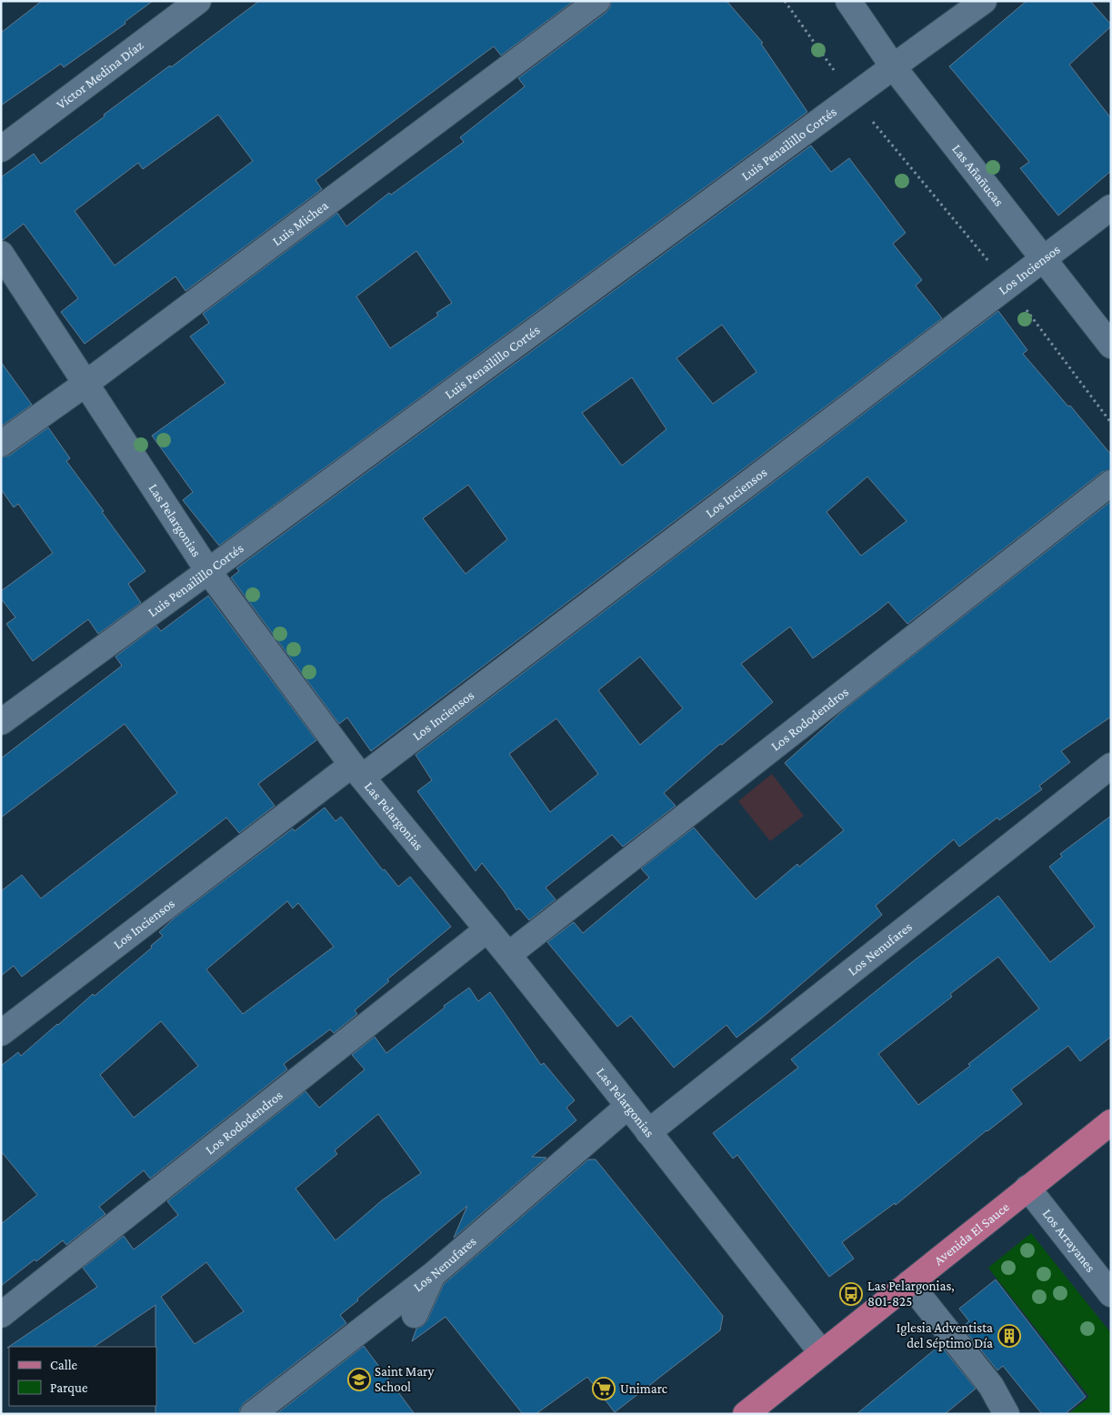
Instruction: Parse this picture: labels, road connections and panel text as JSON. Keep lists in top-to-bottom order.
{
  "streets": {
    "main road": ["Avenida El Sauce"],
    "street": [
      "Víctor Medina Díaz",
      "Luis Penailillo Cortés",
      "Las Añañucas",
      "Luis Michea",
      "Los Inciensos",
      "Las Pelargonias",
      "Los Rododendros",
      "Los Nenufares",
      "Los Arrayanes"
    ]
  },
  "crossings": [
    ["Luis Penailillo Cortés", "Las Añañucas"],
    ["Luis Penailillo Cortés", "Las Pelargonias"],
    ["Las Añañucas", "Los Inciensos"],
    ["Luis Michea", "Las Pelargonias"],
    ["Los Inciensos", "Las Pelargonias"],
    ["Las Pelargonias", "Los Rododendros"],
    ["Las Pelargonias", "Los Nenufares"],
    ["Las Pelargonias", "Avenida El Sauce"],
    ["Avenida El Sauce", "Los Arrayanes"]
  ],
  "places": {
    "bus stop": ["Las Pelargonias, 801-825"],
    "building": ["Iglesia Adventista del Séptimo Día"],
    "school or university": ["Saint Mary School"],
    "supermarket": ["Unimarc"]
  },
  "legend": ["Calle", "Parque"]
}
